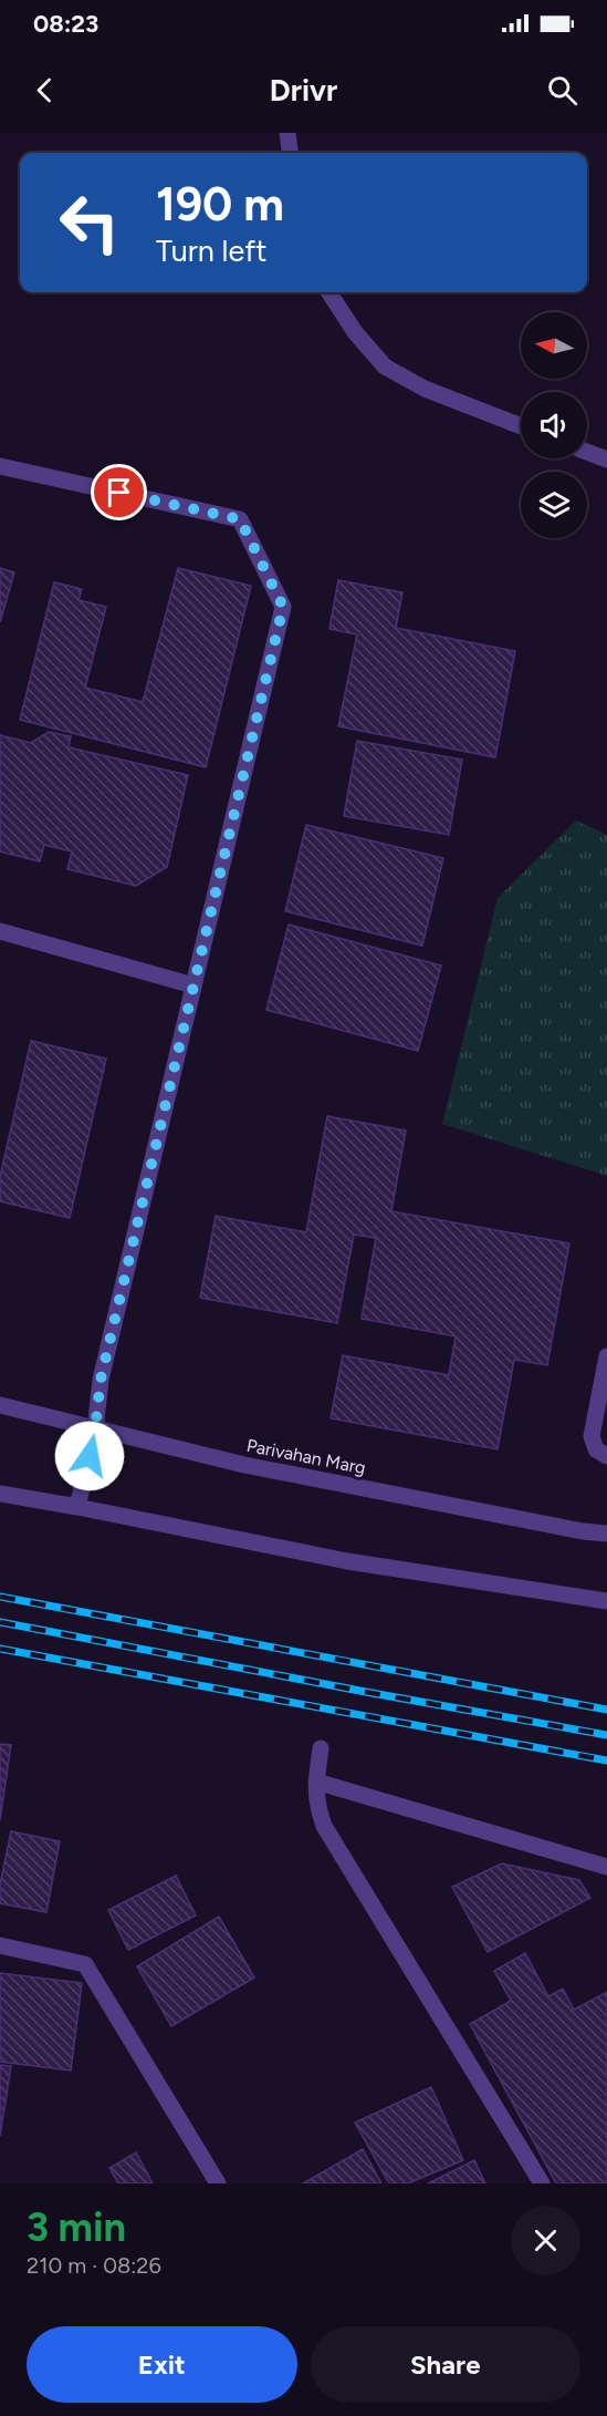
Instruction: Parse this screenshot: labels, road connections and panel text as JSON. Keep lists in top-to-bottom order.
{
  "streets": {
    "street": ["Parivahan Marg"]
  },
  "north": "left",
  "page": {
    "status": "08:23",
    "header": "Drivr",
    "turn": ["190 m", "Turn left"],
    "heading": ["3 min", "210 m · 08:26"],
    "buttons": ["Exit", "Share"]
  }
}
